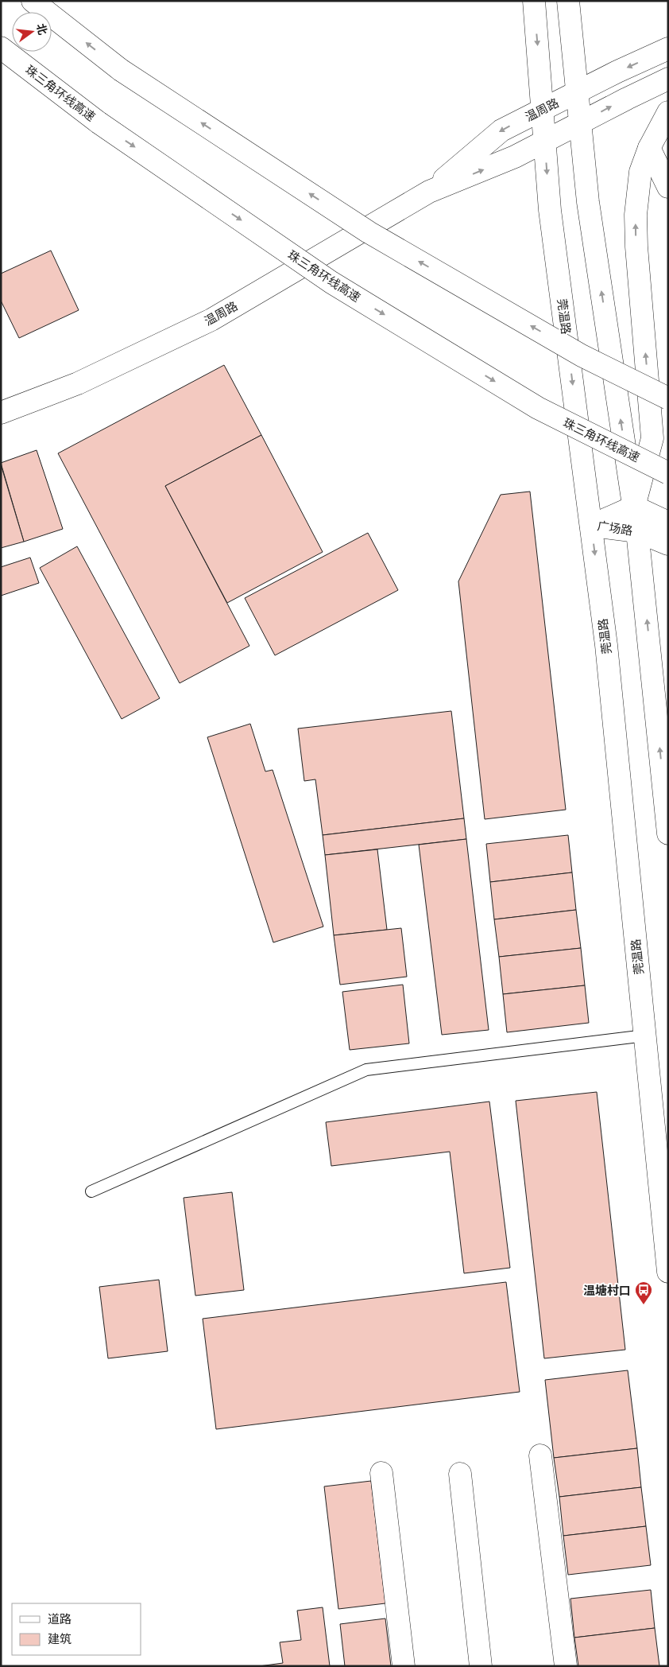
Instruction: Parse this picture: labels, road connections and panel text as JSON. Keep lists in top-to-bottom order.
{
  "streets": {
    "main road": [
      "珠三角环线高速",
      "温周路",
      "莞温路",
      "广场路"
    ]
  },
  "crossings": [
    ["温周路", "莞温路"],
    ["莞温路", "广场路"]
  ],
  "places": {
    "bus stop": ["温塘村口"]
  },
  "legend": ["道路", "建筑"],
  "north": "right"
}
